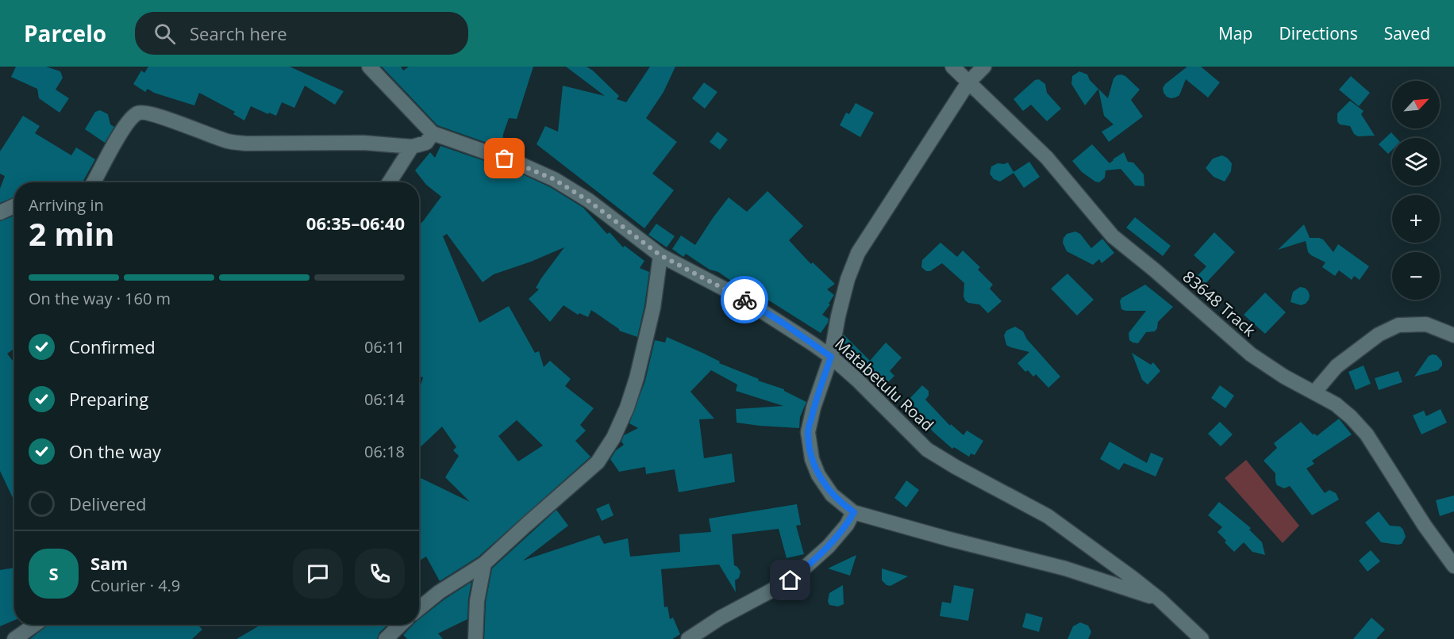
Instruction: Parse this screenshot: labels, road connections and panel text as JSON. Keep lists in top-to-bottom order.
{
  "streets": {
    "street": ["83648 Track", "Matabetulu Road"]
  },
  "north": "top right",
  "page": {
    "header": "Parcelo",
    "search": "Search here",
    "nav": ["Map", "Directions", "Saved"],
    "map_buttons": ["+", "−"],
    "heading": ["2 min", "Arriving in", "06:35–06:40"],
    "panel": ["Sam", "Courier · 4.9"],
    "bar": "On the way · 160 m",
    "list": [
      ["Confirmed", "06:11"],
      ["Preparing", "06:14"],
      ["On the way", "06:18"],
      "Delivered"
    ],
    "round": "S"
  }
}
